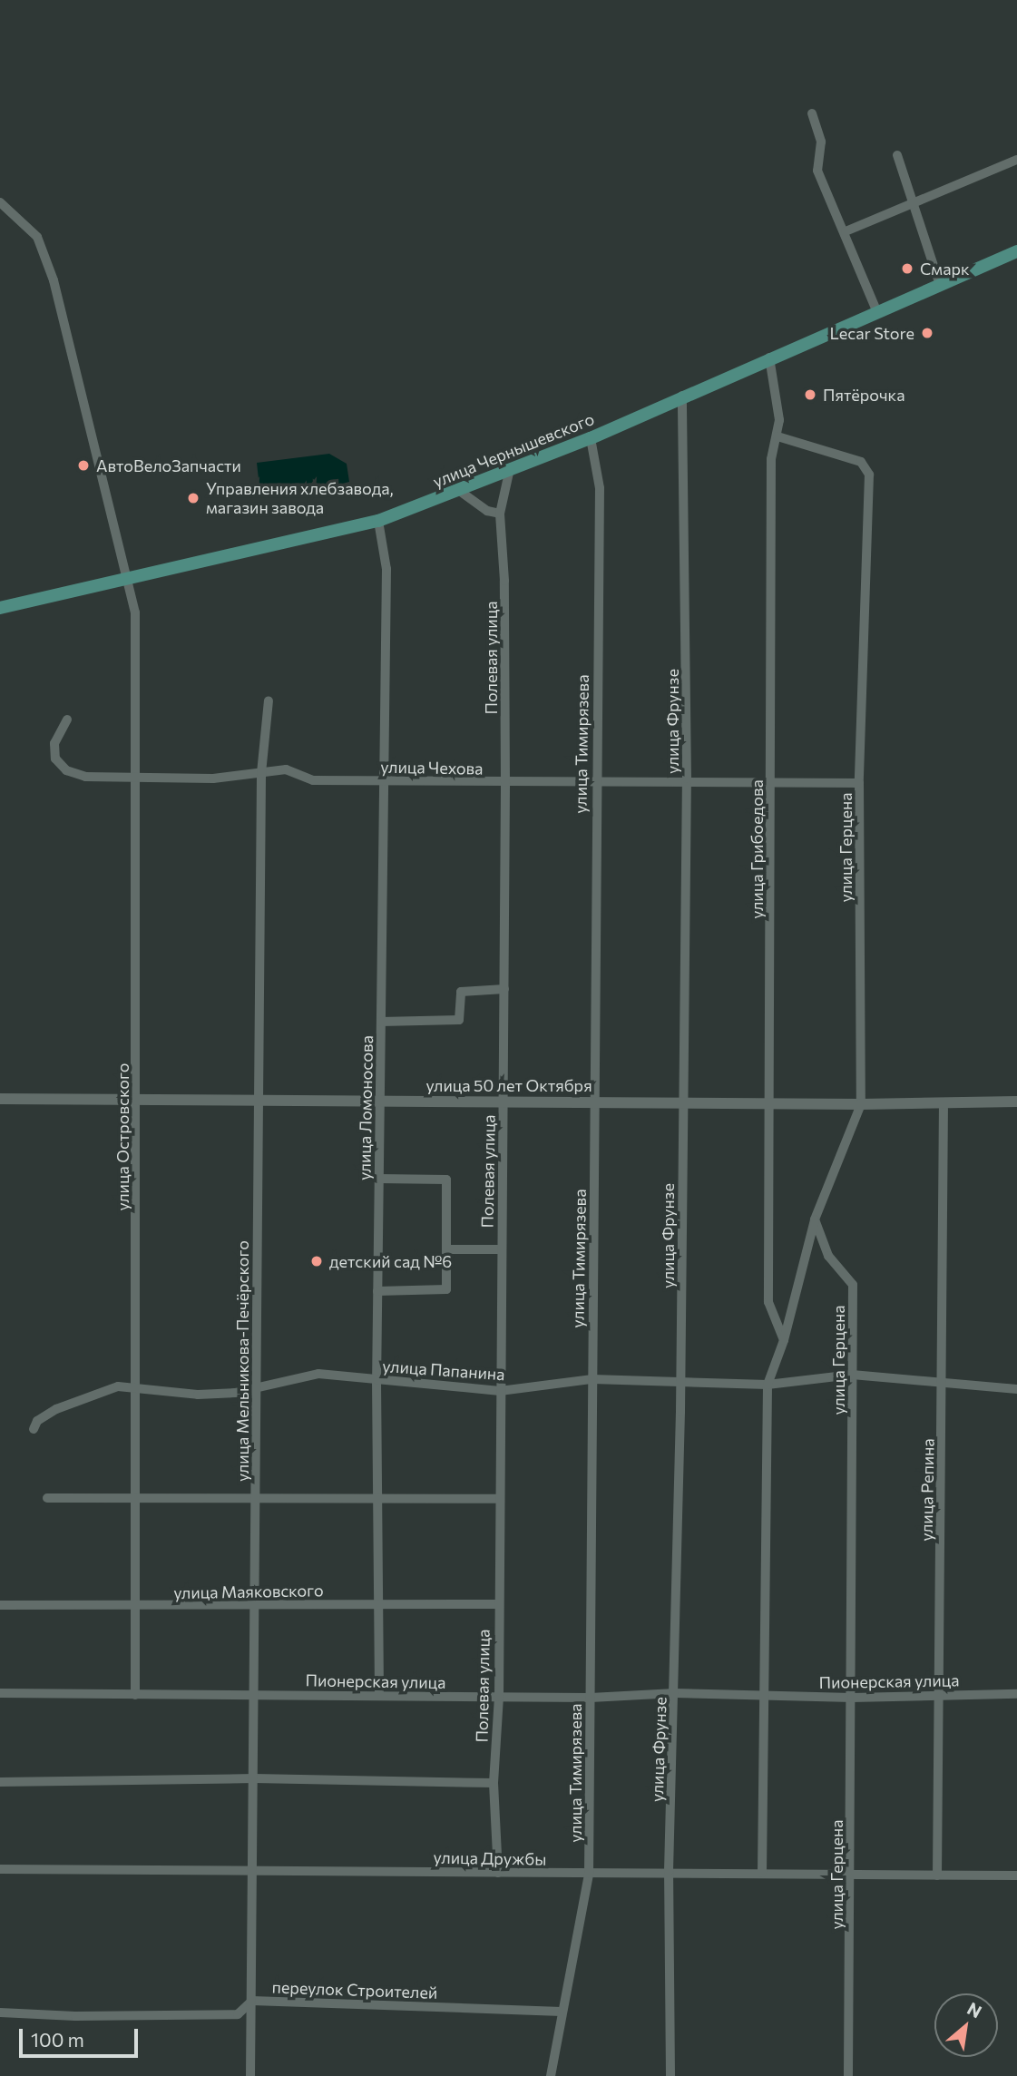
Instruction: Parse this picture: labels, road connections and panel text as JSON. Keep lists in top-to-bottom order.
{
  "streets": {
    "main road": ["улица Чернышевского"],
    "street": [
      "Полевая улица",
      "улица Фрунзе",
      "улица Тимирязева",
      "улица Чехова",
      "улица Герцена",
      "улица Грибоедова",
      "улица 50 лет Октября",
      "улица Ломоносова",
      "улица Островского",
      "улица Мельникова-Печёрского",
      "улица Папанина",
      "улица Репина",
      "улица Маяковского",
      "Пионерская улица",
      "улица Дружбы",
      "переулок Строителей"
    ]
  },
  "crossings": [
    ["улица Чернышевского", "Полевая улица"],
    ["улица Чернышевского", "улица Фрунзе"],
    ["улица Чернышевского", "улица Тимирязева"],
    ["улица Чернышевского", "улица Грибоедова"],
    ["улица Чернышевского", "улица Ломоносова"],
    ["улица Чернышевского", "улица Островского"],
    ["Полевая улица", "улица Чехова"],
    ["Полевая улица", "улица 50 лет Октября"],
    ["Полевая улица", "улица Папанина"],
    ["Полевая улица", "улица Маяковского"],
    ["Полевая улица", "Пионерская улица"],
    ["Полевая улица", "улица Дружбы"],
    ["улица Фрунзе", "улица Чехова"],
    ["улица Фрунзе", "улица 50 лет Октября"],
    ["улица Фрунзе", "улица Папанина"],
    ["улица Фрунзе", "Пионерская улица"],
    ["улица Фрунзе", "улица Дружбы"],
    ["улица Тимирязева", "улица Чехова"],
    ["улица Тимирязева", "улица 50 лет Октября"],
    ["улица Тимирязева", "улица Папанина"],
    ["улица Тимирязева", "Пионерская улица"],
    ["улица Тимирязева", "улица Дружбы"],
    ["улица Тимирязева", "переулок Строителей"],
    ["улица Чехова", "улица Герцена"],
    ["улица Чехова", "улица Грибоедова"],
    ["улица Чехова", "улица Ломоносова"],
    ["улица Чехова", "улица Островского"],
    ["улица Чехова", "улица Мельникова-Печёрского"],
    ["улица Герцена", "улица Грибоедова"],
    ["улица Герцена", "улица 50 лет Октября"],
    ["улица Герцена", "улица Папанина"],
    ["улица Герцена", "Пионерская улица"],
    ["улица Герцена", "улица Дружбы"],
    ["улица Грибоедова", "улица 50 лет Октября"],
    ["улица 50 лет Октября", "улица Ломоносова"],
    ["улица 50 лет Октября", "улица Островского"],
    ["улица 50 лет Октября", "улица Мельникова-Печёрского"],
    ["улица 50 лет Октября", "улица Репина"],
    ["улица Ломоносова", "улица Папанина"],
    ["улица Ломоносова", "улица Маяковского"],
    ["улица Ломоносова", "Пионерская улица"],
    ["улица Островского", "улица Папанина"],
    ["улица Островского", "улица Маяковского"],
    ["улица Островского", "Пионерская улица"],
    ["улица Мельникова-Печёрского", "улица Папанина"],
    ["улица Мельникова-Печёрского", "улица Маяковского"],
    ["улица Мельникова-Печёрского", "Пионерская улица"],
    ["улица Мельникова-Печёрского", "улица Дружбы"],
    ["улица Мельникова-Печёрского", "переулок Строителей"],
    ["улица Папанина", "улица Репина"],
    ["улица Репина", "Пионерская улица"],
    ["улица Репина", "улица Дружбы"]
  ],
  "places": [
    "Смарк",
    "Lecar Store",
    "Пятёрочка",
    "АвтоВелоЗапчасти",
    "Управления хлебзавода, магазин завода",
    "детский сад №6"
  ],
  "scale_bar": "100 m",
  "north": "top right"
}
